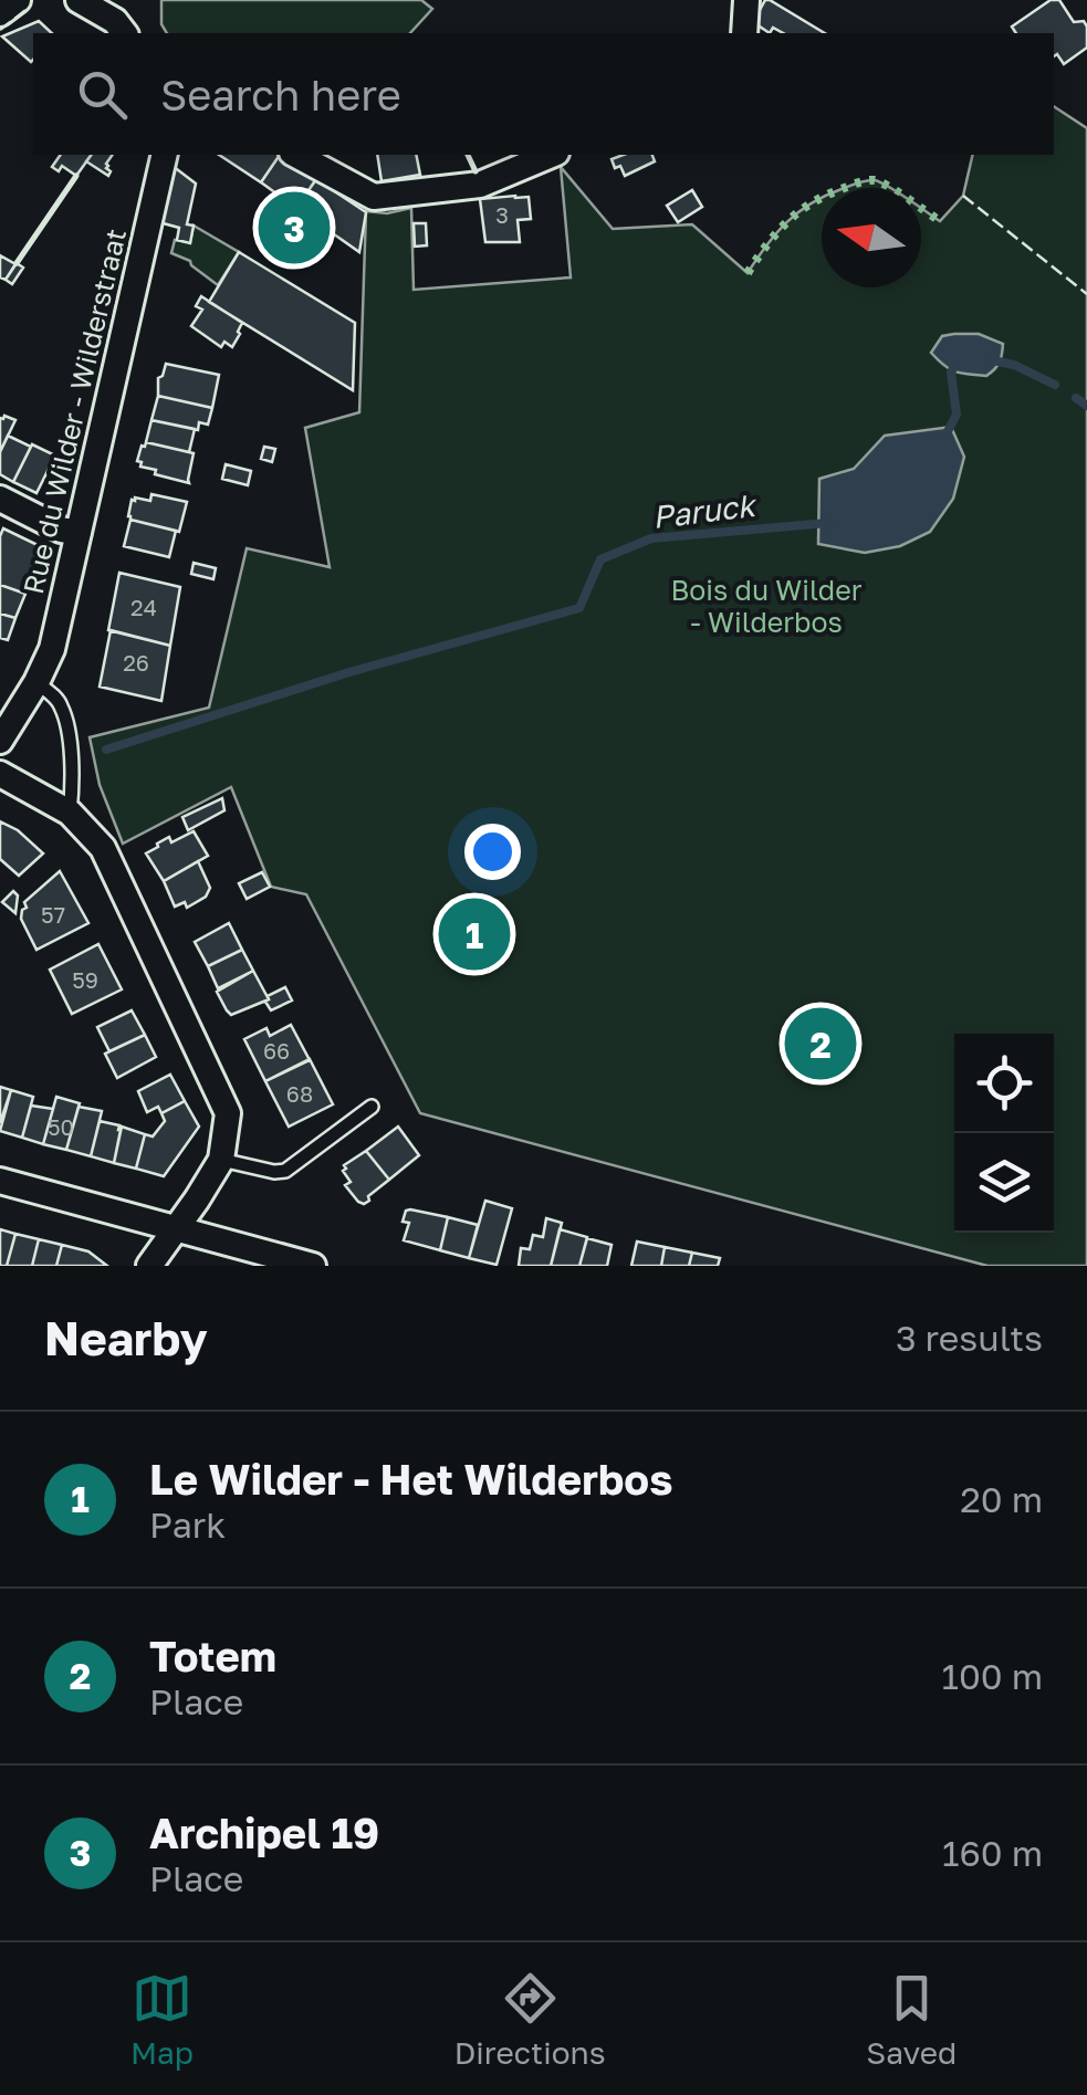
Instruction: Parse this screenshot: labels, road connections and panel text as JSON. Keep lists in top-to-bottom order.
{
  "streets": {
    "street": ["Rue du Wilder - Wilderstraat"]
  },
  "water": ["Paruck"],
  "parks": ["Bois du Wilder - Wilderbos"],
  "house_numbers": [
    "3",
    "24",
    "26",
    "57",
    "59",
    "66",
    "68",
    "50"
  ],
  "north": "left",
  "page": {
    "search": "Search here",
    "pins": ["3", "1", "2"],
    "heading": ["Nearby", "3 results"],
    "list": [
      {
        "mark": "1",
        "name": "Le Wilder - Het Wilderbos",
        "note": "Park",
        "value": "20 m"
      },
      {
        "mark": "2",
        "name": "Totem",
        "note": "Place",
        "value": "100 m"
      },
      {
        "mark": "3",
        "name": "Archipel 19",
        "note": "Place",
        "value": "160 m"
      }
    ],
    "nav": ["Map", "Directions", "Saved"]
  }
}
